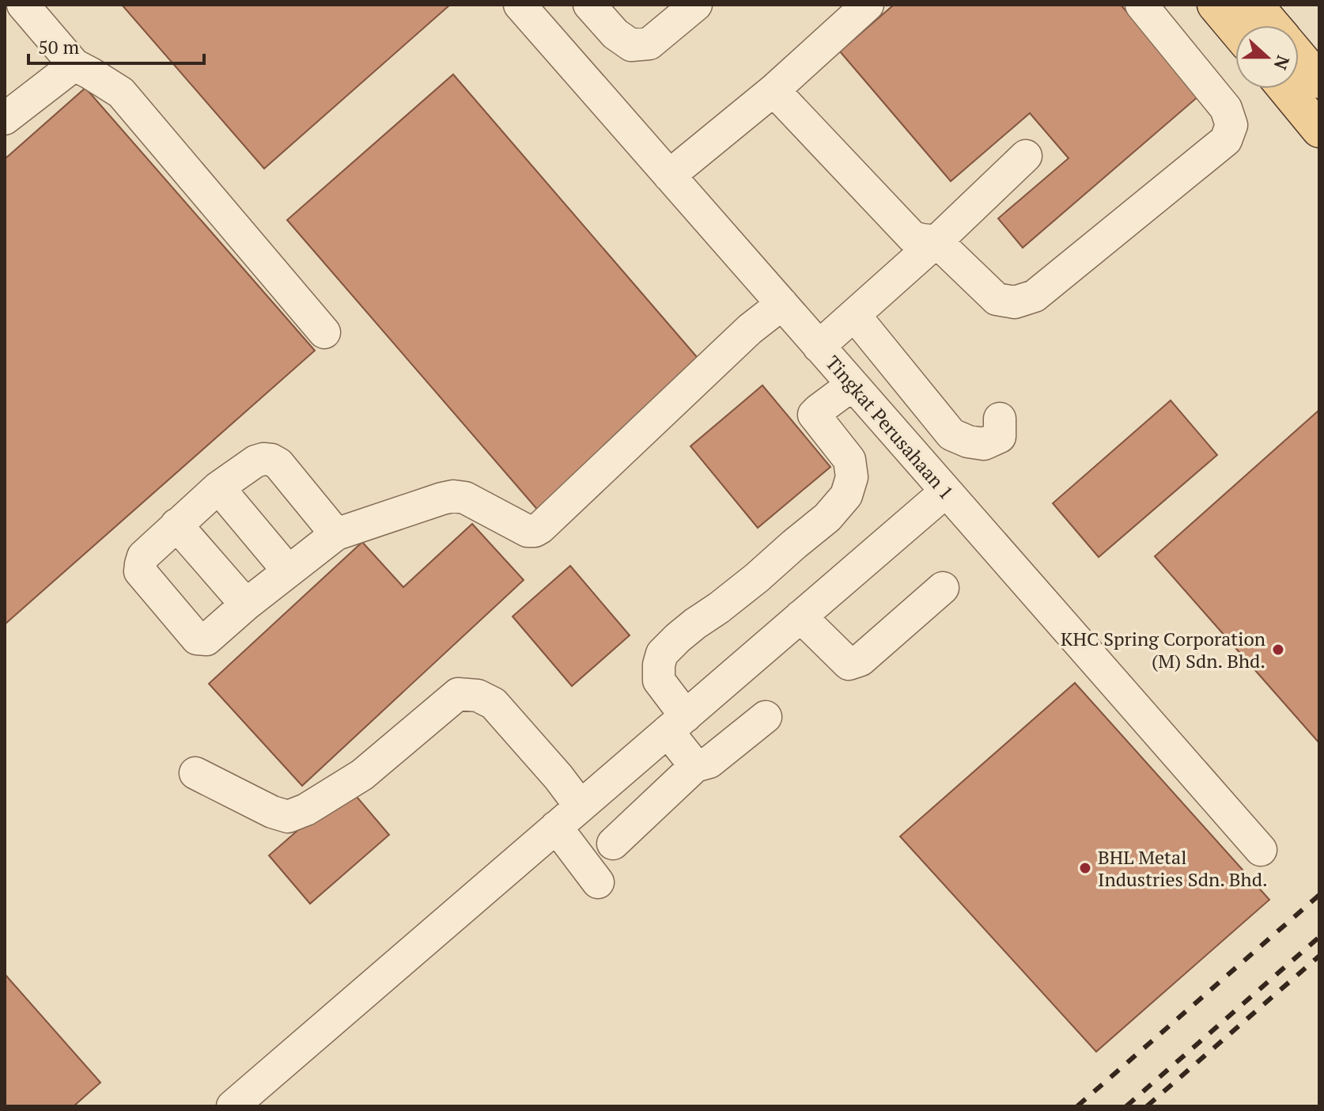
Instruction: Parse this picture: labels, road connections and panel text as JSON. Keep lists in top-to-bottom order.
{
  "streets": {
    "street": ["Tingkat Perusahaan 1"]
  },
  "places": ["KHC Spring Corporation (M) Sdn. Bhd.", "BHL Metal Industries Sdn. Bhd."],
  "scale_bar": "50 m",
  "north": "right"
}
